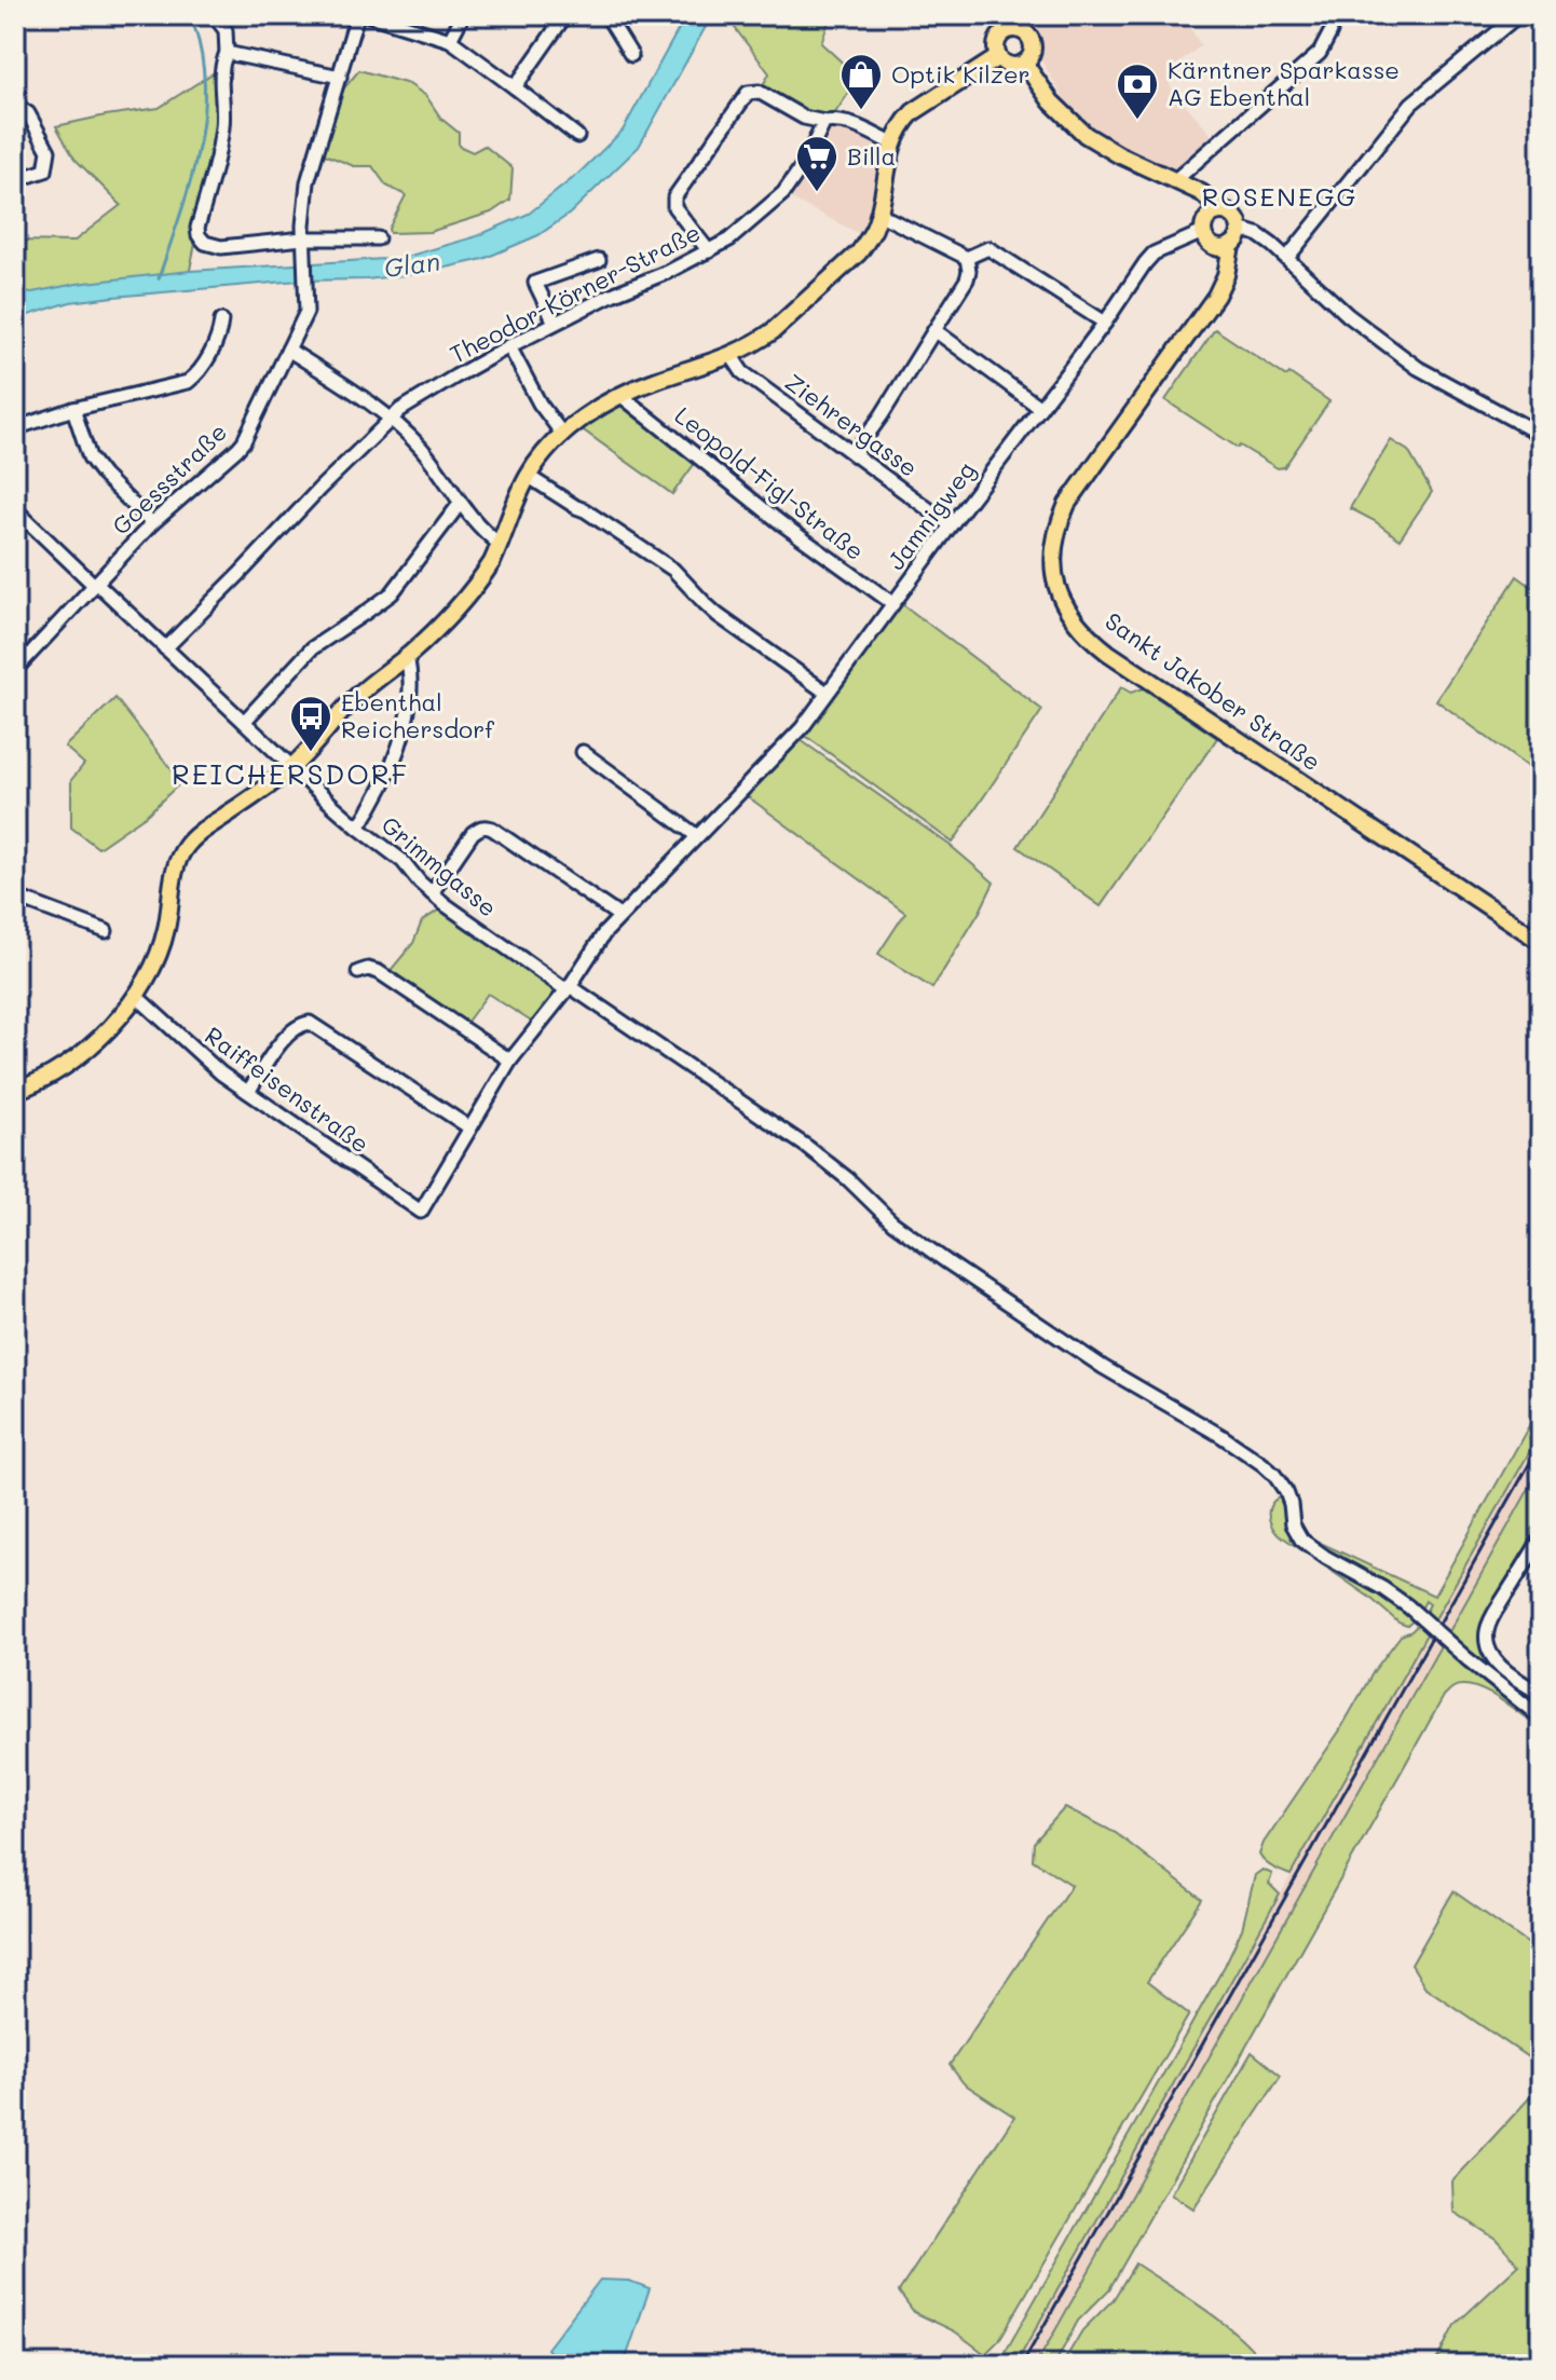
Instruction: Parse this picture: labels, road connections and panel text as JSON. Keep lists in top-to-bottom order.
{
  "streets": {
    "main road": ["Sankt Jakober Straße"],
    "street": [
      "Theodor-Körner-Straße",
      "Ziehrergasse",
      "Goessstraße",
      "Leopold-Figl-Straße",
      "Jamnigweg",
      "Grimmgasse",
      "Raiffeisenstraße"
    ]
  },
  "crossings": [
    ["Theodor-Körner-Straße", "Grimmgasse"],
    ["Ziehrergasse", "Jamnigweg"],
    ["Goessstraße", "Grimmgasse"],
    ["Leopold-Figl-Straße", "Jamnigweg"],
    ["Jamnigweg", "Sankt Jakober Straße"],
    ["Jamnigweg", "Grimmgasse"],
    ["Jamnigweg", "Raiffeisenstraße"]
  ],
  "districts": ["ROSENEGG", "REICHERSDORF"],
  "water": ["Glan"],
  "places": {
    "shop": ["Optik Kilzer"],
    "bank": ["Kärntner Sparkasse AG Ebenthal"],
    "supermarket": ["Billa"],
    "bus stop": ["Ebenthal Reichersdorf"]
  }
}
